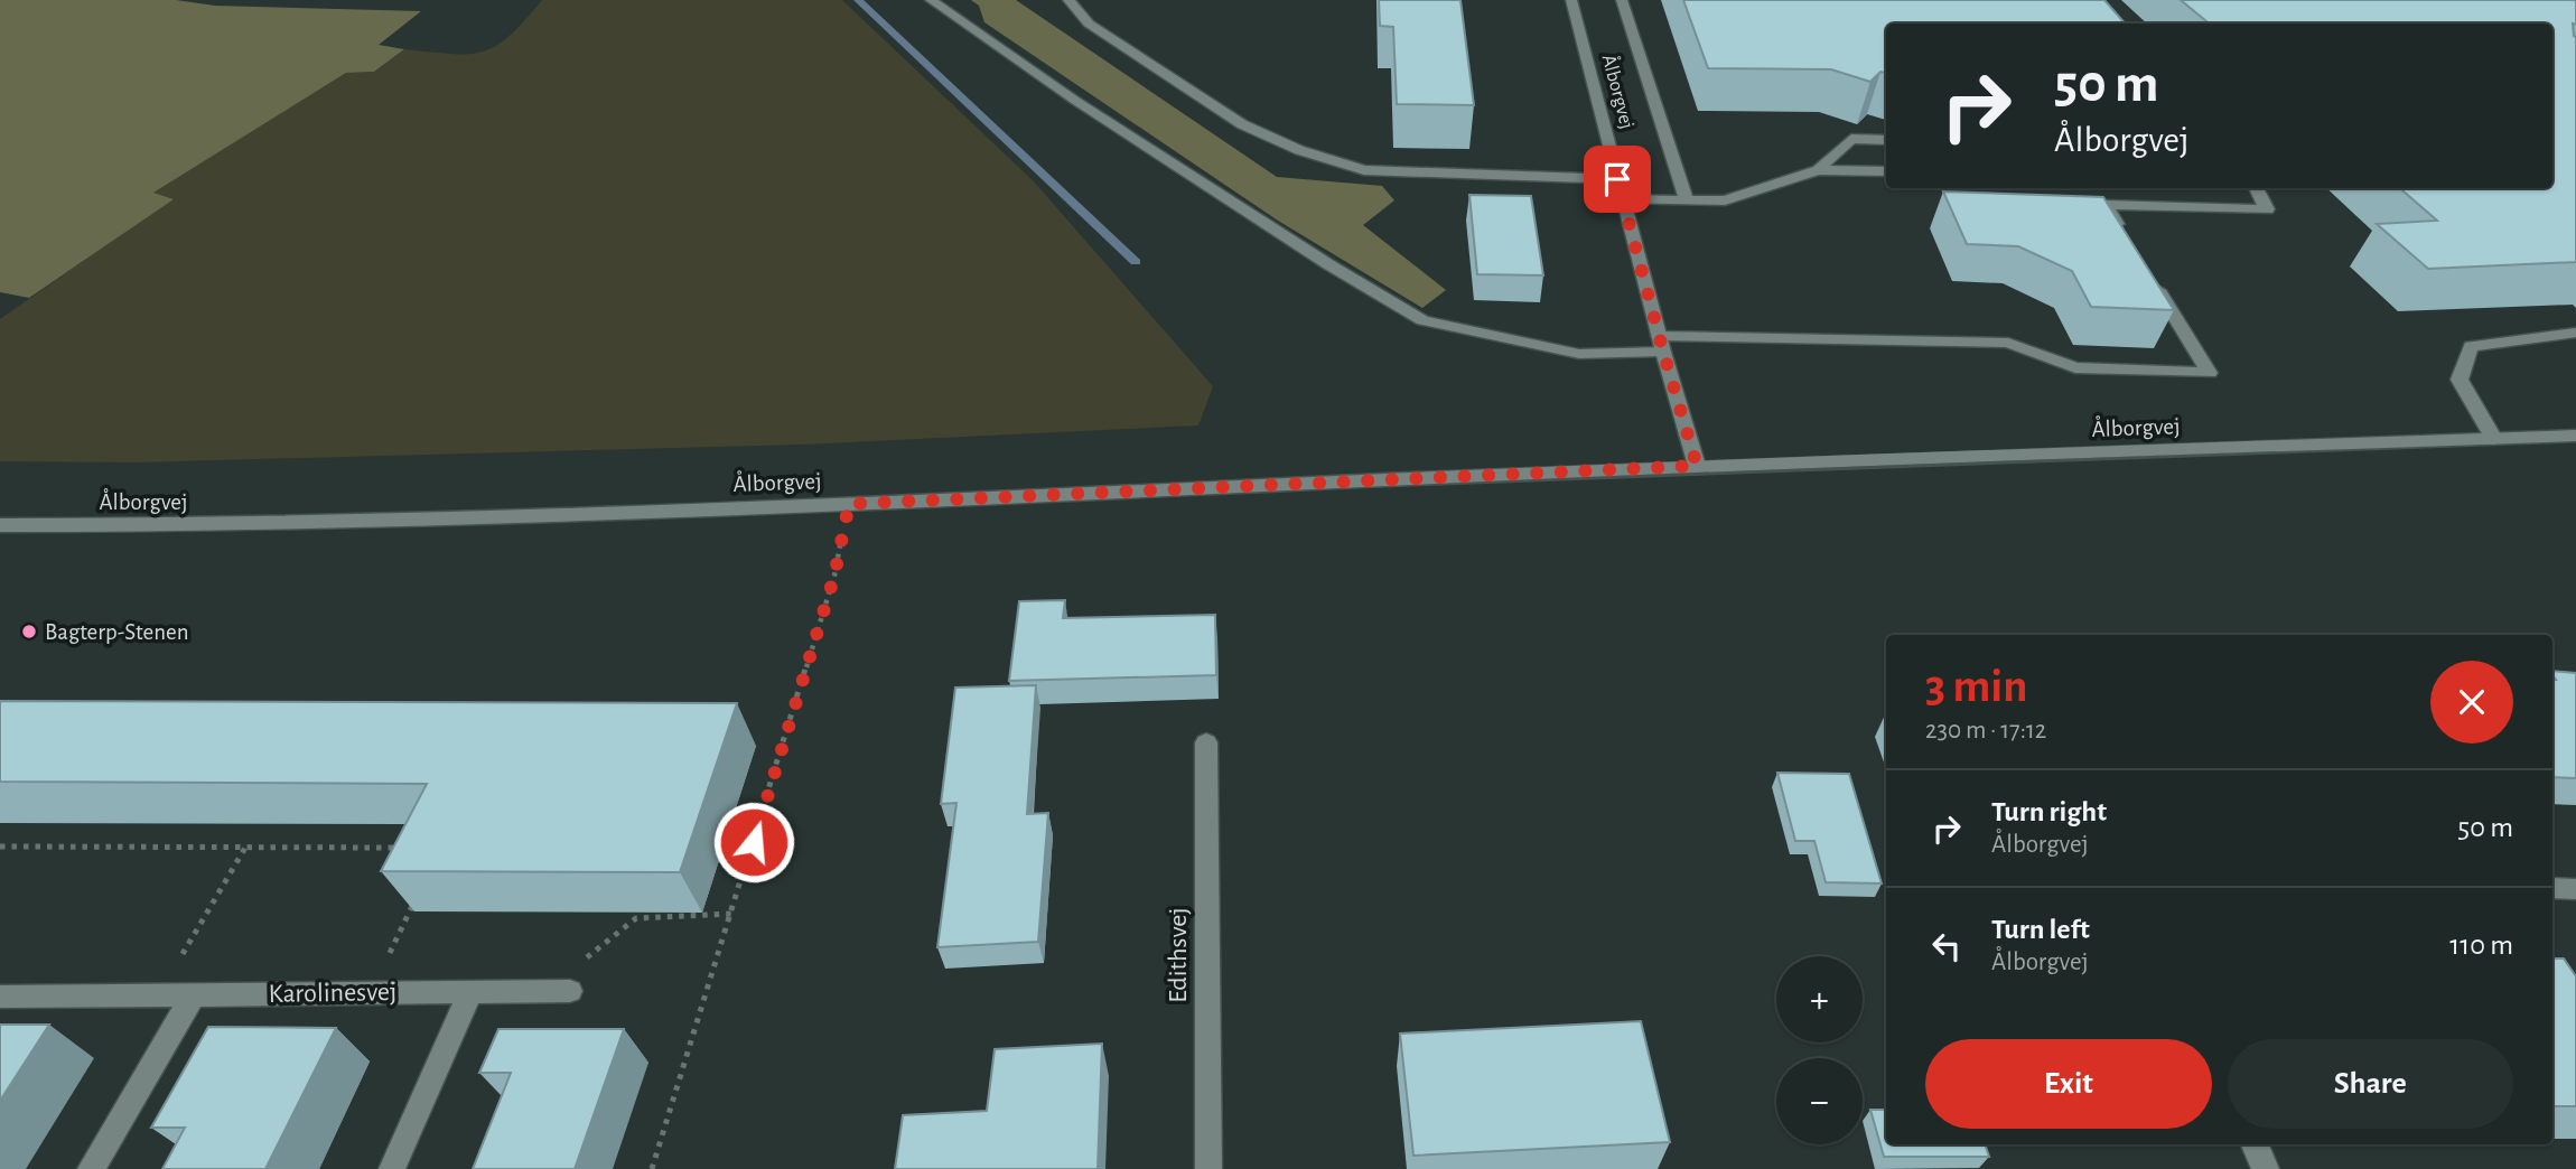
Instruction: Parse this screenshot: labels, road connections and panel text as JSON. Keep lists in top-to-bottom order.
{
  "streets": {
    "main road": ["Ålborgvej", "Edithsvej", "Karolinesvej"]
  },
  "places": ["Bagterp-Stenen"],
  "page": {
    "turn": ["50 m", "Ålborgvej"],
    "heading": ["3 min", "230 m · 17:12"],
    "list": [
      {
        "name": "Turn right",
        "note": "Ålborgvej",
        "value": "50 m"
      },
      {
        "name": "Turn left",
        "note": "Ålborgvej",
        "value": "110 m"
      }
    ],
    "map_buttons": ["+", "−"],
    "buttons": ["Exit", "Share"]
  }
}
